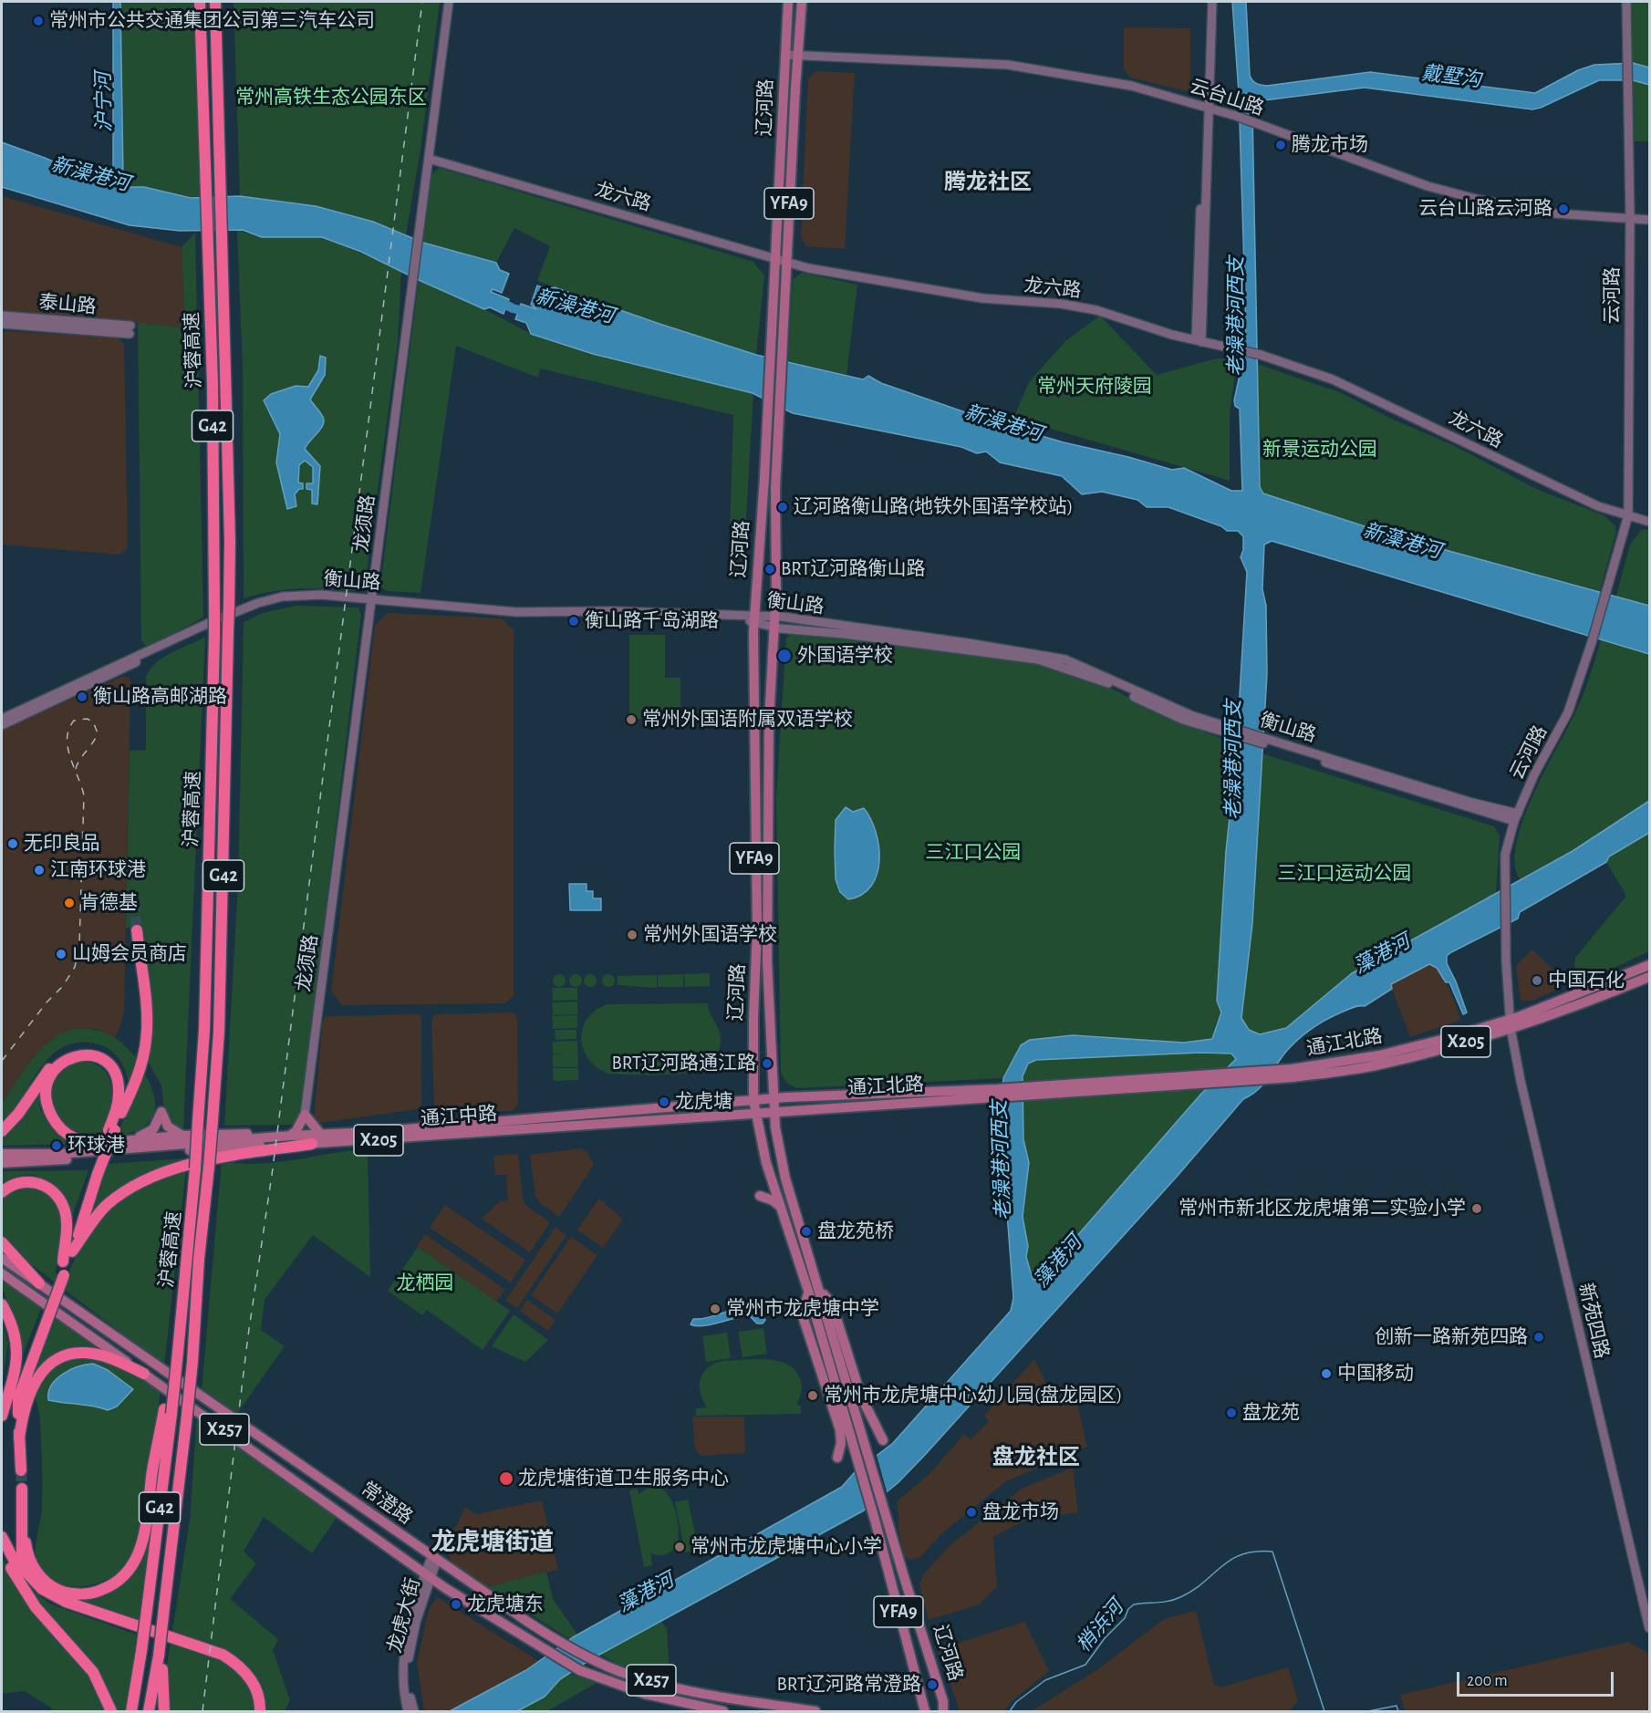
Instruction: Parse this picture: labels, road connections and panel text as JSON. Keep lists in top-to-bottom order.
{
  "streets": {
    "highway": ["沪蓉高速", "G42"],
    "main road": [
      "辽河路",
      "YFA9",
      "X205",
      "通江北路",
      "通江中路",
      "X257",
      "常澄路"
    ],
    "street": [
      "云台山路",
      "龙六路",
      "云河路",
      "泰山路",
      "龙须路",
      "衡山路",
      "新苑四路",
      "龙虎大街"
    ]
  },
  "crossings": [
    ["云台山路", "辽河路"],
    ["云台山路", "云河路"],
    ["辽河路", "龙六路"],
    ["辽河路", "YFA9"],
    ["辽河路", "衡山路"],
    ["辽河路", "通江北路"],
    ["辽河路", "通江中路"],
    ["龙六路", "云河路"],
    ["龙六路", "龙须路"],
    ["YFA9", "通江北路"],
    ["YFA9", "通江中路"],
    ["云河路", "衡山路"],
    ["云河路", "通江北路"],
    ["云河路", "新苑四路"],
    ["沪蓉高速", "G42"],
    ["龙须路", "衡山路"],
    ["通江北路", "通江中路"],
    ["通江北路", "新苑四路"],
    ["常澄路", "龙虎大街"]
  ],
  "districts": ["腾龙社区", "盘龙社区", "龙虎塘街道"],
  "water": [
    "戴墅沟",
    "沪宁河",
    "新澡港河",
    "老澡港河西支",
    "新藻港河",
    "藻港河",
    "梢浜河"
  ],
  "parks": [
    "常州高铁生态公园东区",
    "常州天府陵园",
    "新景运动公园",
    "三江口公园",
    "三江口运动公园",
    "龙栖园"
  ],
  "places": [
    "常州市公共交通集团公司第三汽车公司",
    "腾龙市场",
    "云台山路云河路",
    "辽河路衡山路(地铁外国语学校站)",
    "BRT辽河路衡山路",
    "衡山路千岛湖路",
    "外国语学校",
    "衡山路高邮湖路",
    "常州外国语附属双语学校",
    "无印良品",
    "江南环球港",
    "肯德基",
    "常州外国语学校",
    "山姆会员商店",
    "中国石化",
    "BRT辽河路通江路",
    "龙虎塘",
    "环球港",
    "常州市新北区龙虎塘第二实验小学",
    "盘龙苑桥",
    "常州市龙虎塘中学",
    "创新一路新苑四路",
    "中国移动",
    "常州市龙虎塘中心幼儿园(盘龙园区)",
    "盘龙苑",
    "龙虎塘街道卫生服务中心",
    "盘龙市场",
    "常州市龙虎塘中心小学",
    "龙虎塘东",
    "BRT辽河路常澄路"
  ],
  "scale_bar": "200 m"
}
